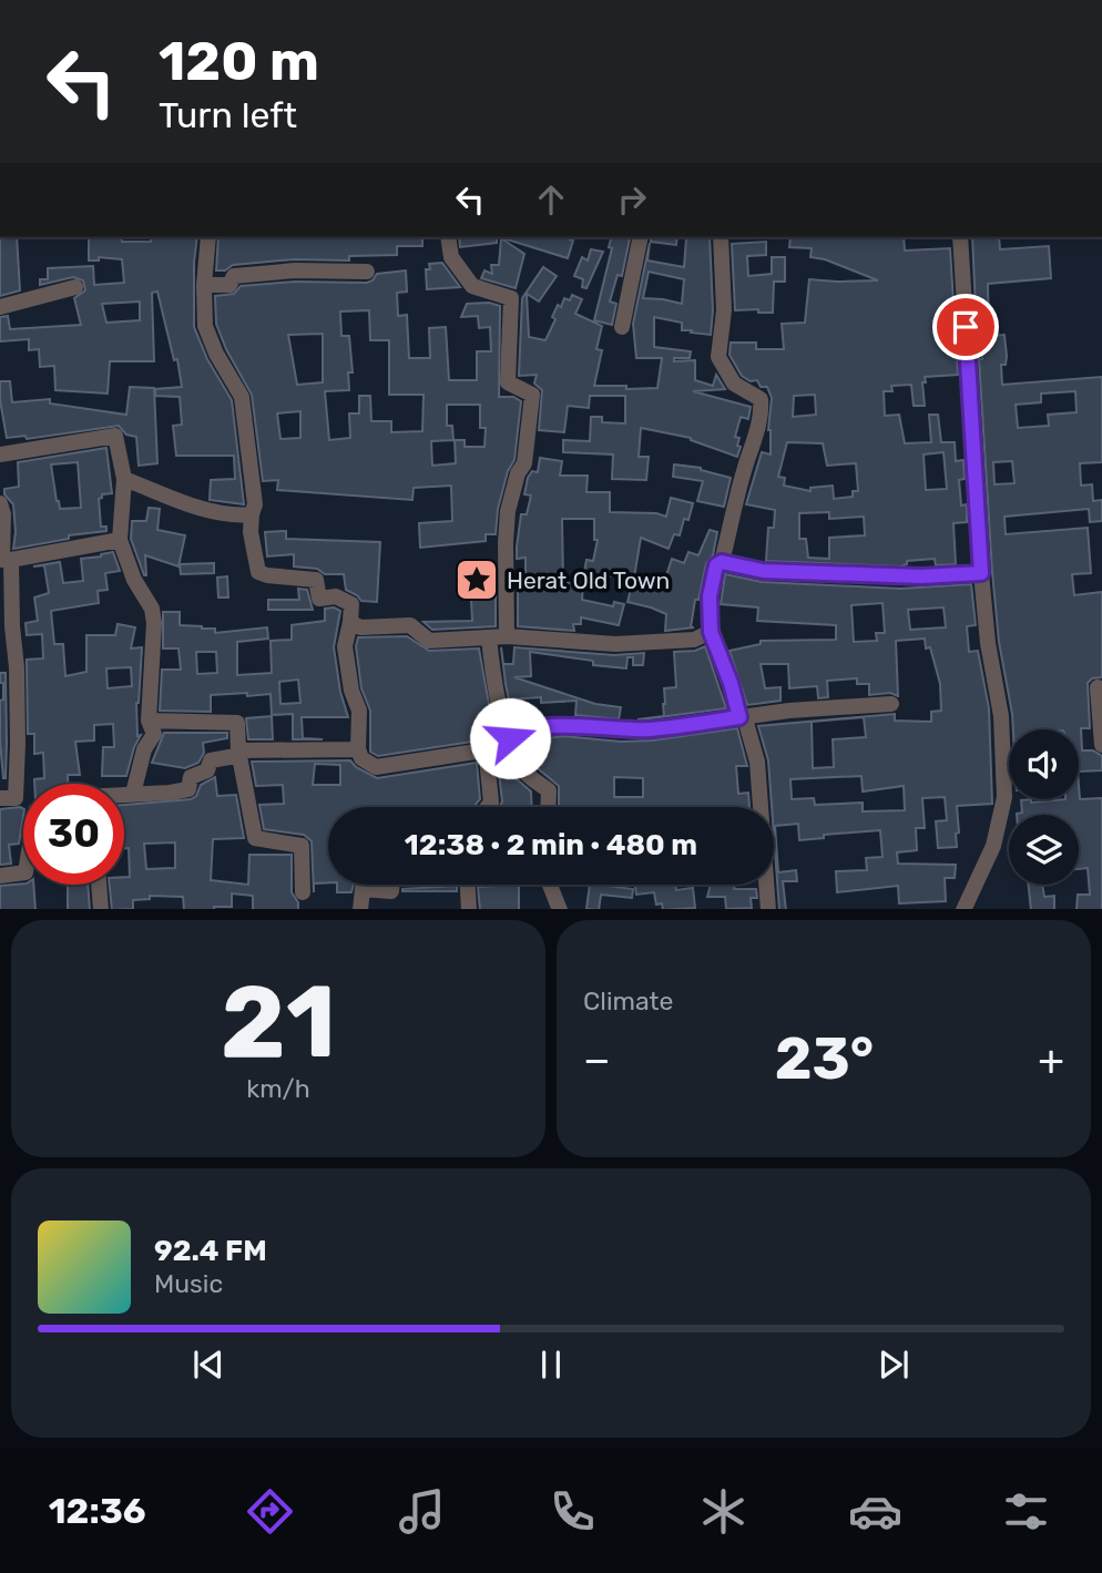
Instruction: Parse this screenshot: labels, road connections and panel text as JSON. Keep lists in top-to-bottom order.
{
  "places": {
    "place": ["Herat Old Town"]
  },
  "page": {
    "turn": ["120 m", "Turn left"],
    "limit": "30",
    "trip": "12:38 · 2 min · 480 m",
    "tile": [
      ["21", "km/h"],
      "Climate"
    ],
    "heat": ["−", "23°", "+"],
    "song": ["92.4 FM", "Music"],
    "tabs": "12:36"
  }
}
